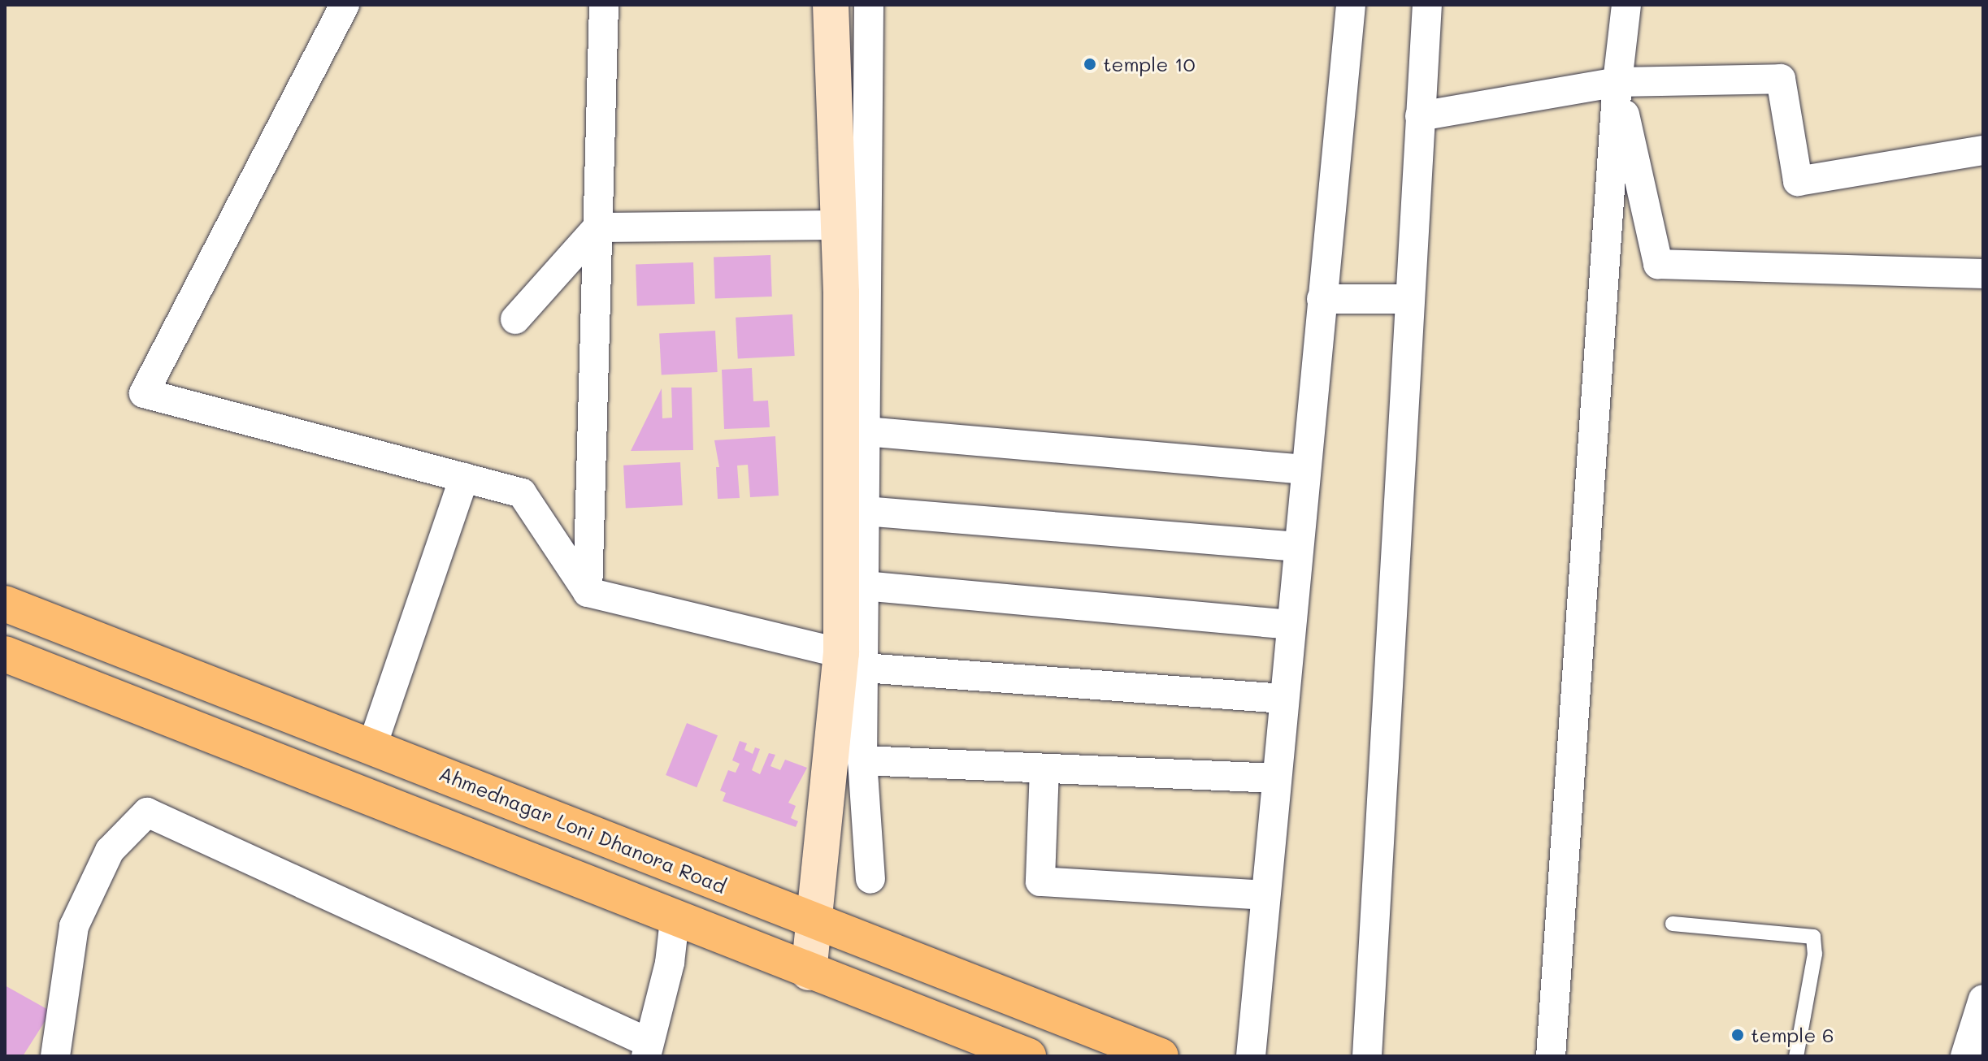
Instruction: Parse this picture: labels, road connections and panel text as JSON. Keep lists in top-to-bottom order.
{
  "streets": {
    "main road": ["Ahmednagar Loni Dhanora Road"]
  },
  "places": ["temple 10", "temple 6"]
}
